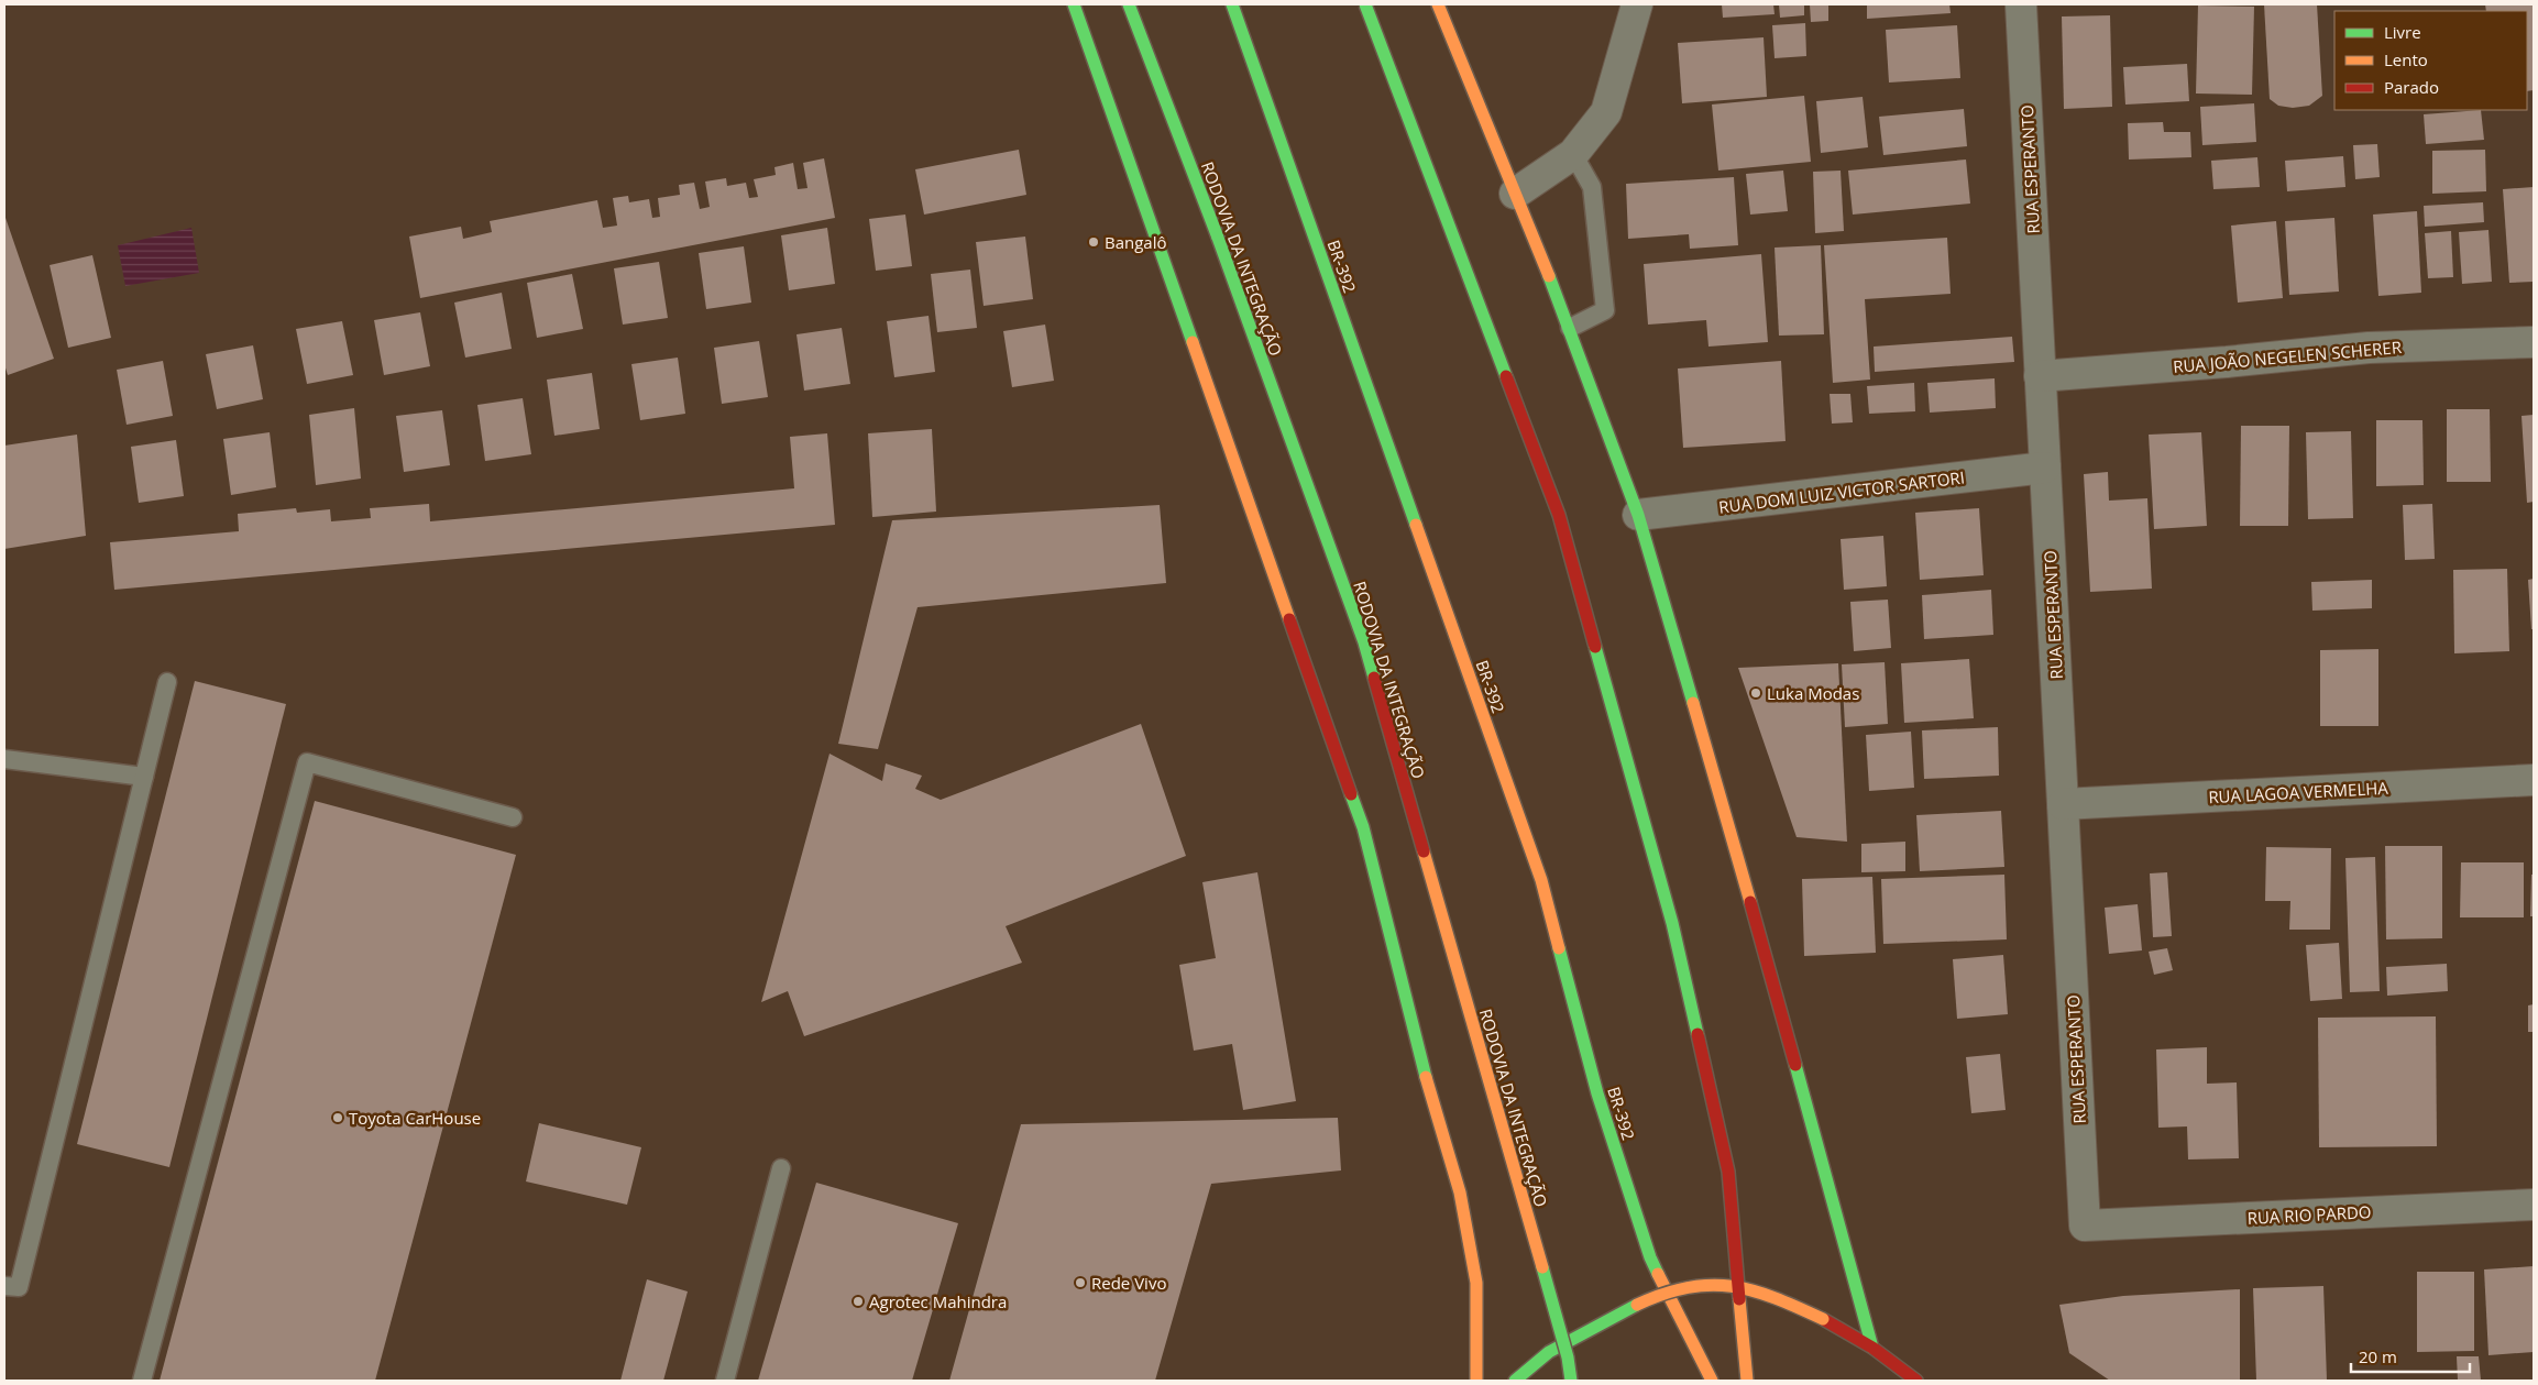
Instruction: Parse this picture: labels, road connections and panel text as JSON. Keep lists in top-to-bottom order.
{
  "streets": {
    "highway": ["RODOVIA DA INTEGRAÇÃO", "BR-392"],
    "street": [
      "RUA ESPERANTO",
      "RUA JOÃO NEGELEN SCHERER",
      "RUA DOM LUIZ VICTOR SARTORI",
      "RUA LAGOA VERMELHA",
      "RUA RIO PARDO"
    ]
  },
  "crossings": [
    ["RUA ESPERANTO", "RUA JOÃO NEGELEN SCHERER"],
    ["RUA ESPERANTO", "RUA DOM LUIZ VICTOR SARTORI"],
    ["RUA ESPERANTO", "RUA LAGOA VERMELHA"],
    ["RUA ESPERANTO", "RUA RIO PARDO"]
  ],
  "places": [
    "Bangalô",
    "Luka Modas",
    "Toyota CarHouse",
    "Rede Vivo",
    "Agrotec Mahindra"
  ],
  "legend": ["Livre", "Lento", "Parado"],
  "scale_bar": "20 m"
}
